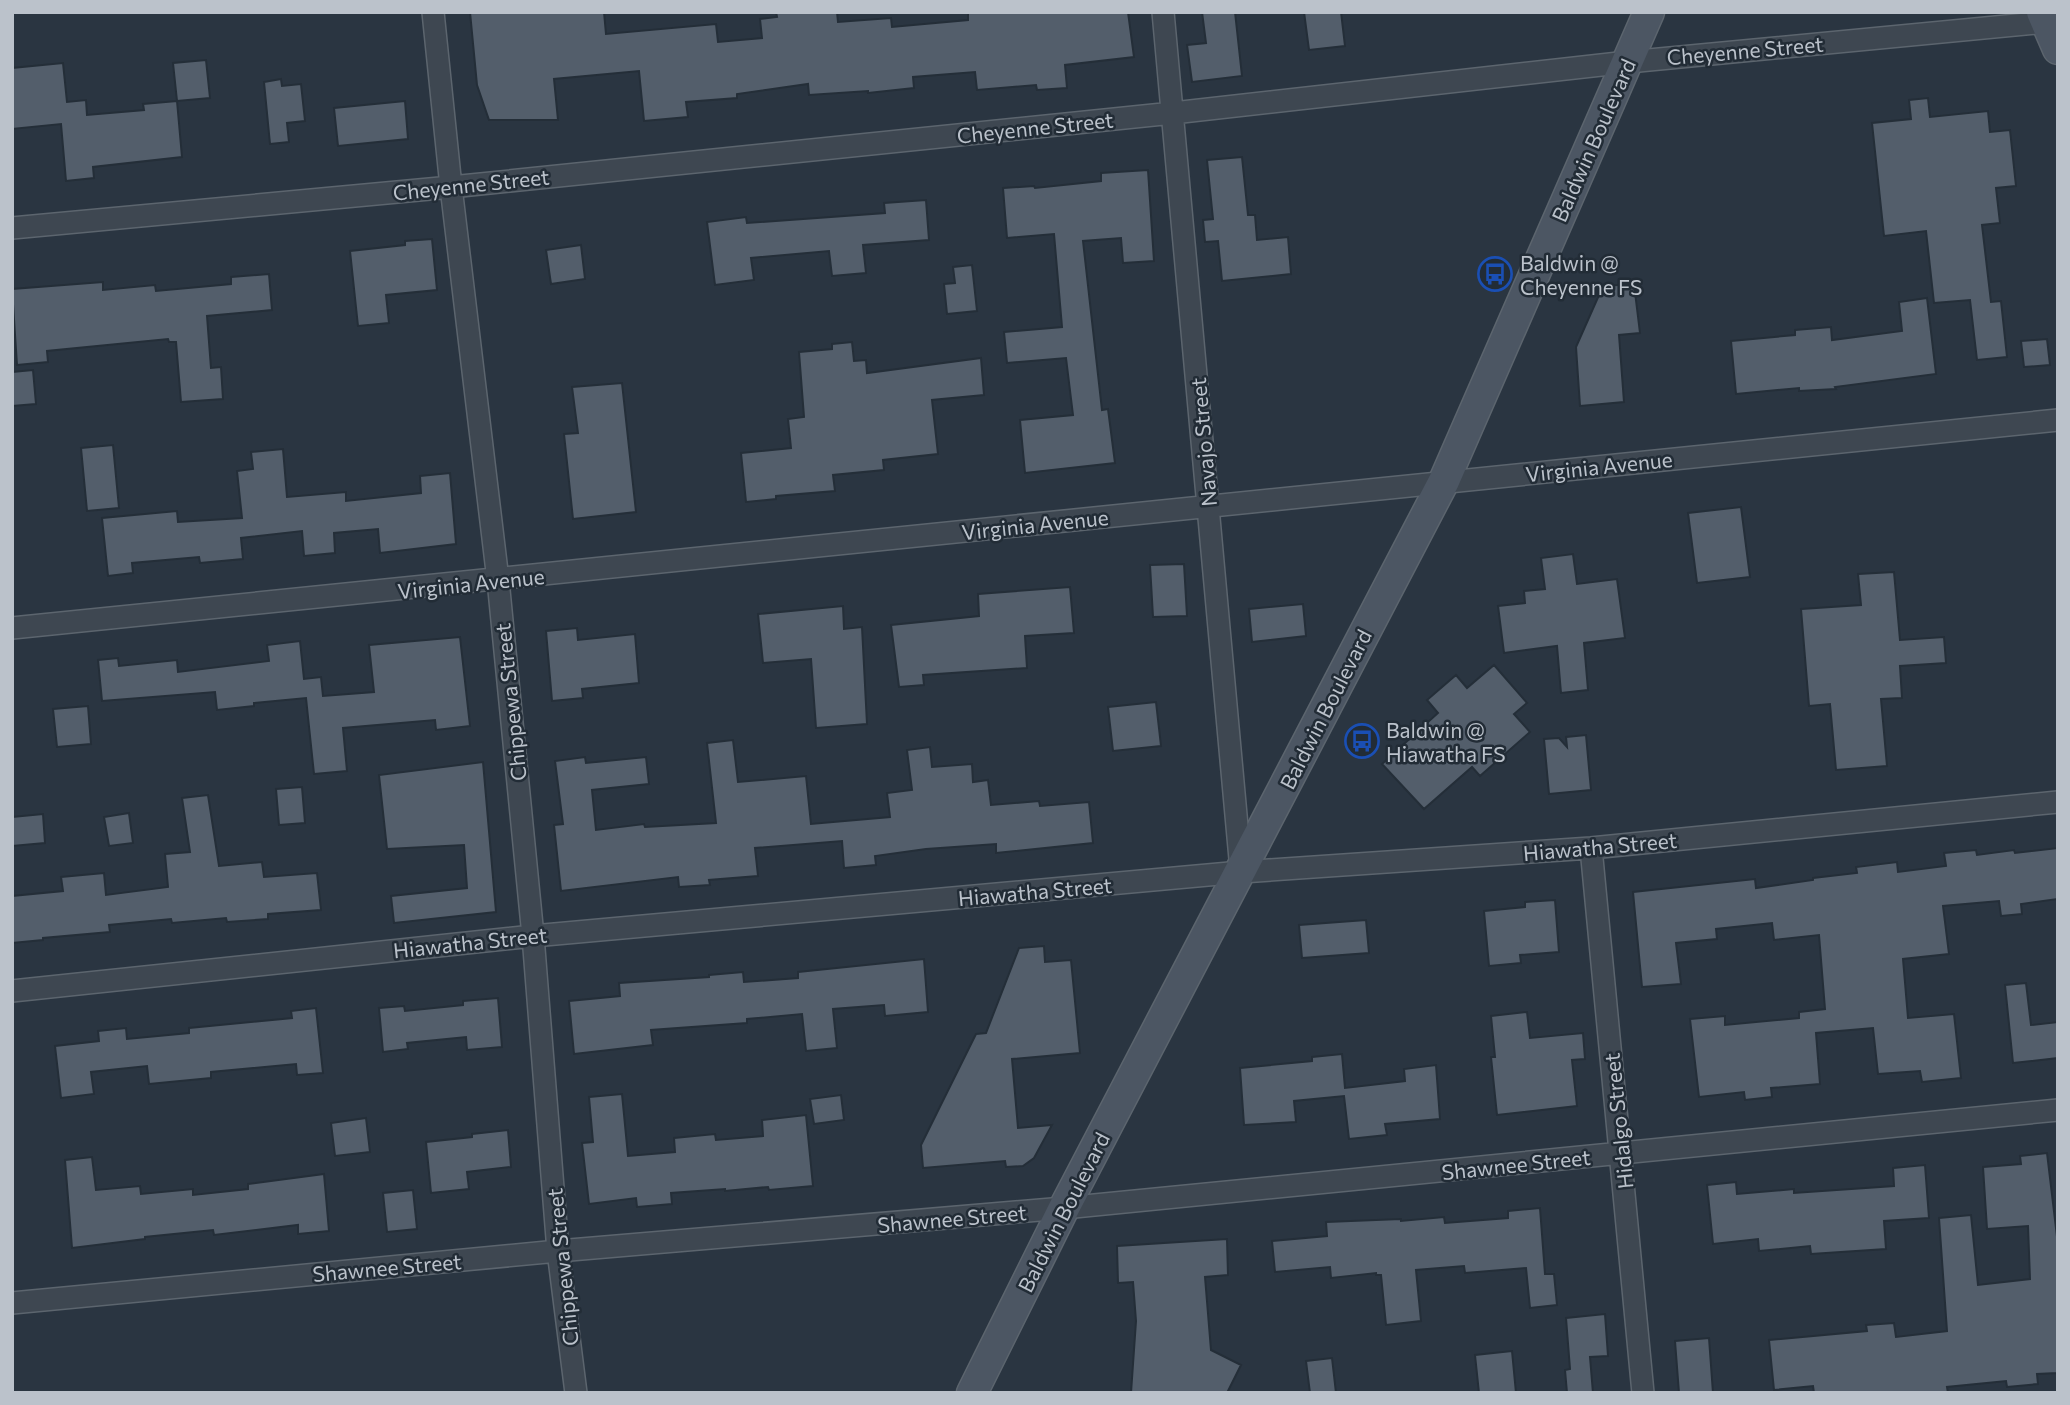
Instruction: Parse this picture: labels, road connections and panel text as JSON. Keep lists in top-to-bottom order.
{
  "streets": {
    "main road": ["Baldwin Boulevard"],
    "street": [
      "Cheyenne Street",
      "Navajo Street",
      "Virginia Avenue",
      "Chippewa Street",
      "Hiawatha Street",
      "Hidalgo Street",
      "Shawnee Street"
    ]
  },
  "crossings": [
    ["Cheyenne Street", "Baldwin Boulevard"],
    ["Cheyenne Street", "Navajo Street"],
    ["Cheyenne Street", "Chippewa Street"],
    ["Baldwin Boulevard", "Navajo Street"],
    ["Baldwin Boulevard", "Virginia Avenue"],
    ["Baldwin Boulevard", "Hiawatha Street"],
    ["Baldwin Boulevard", "Shawnee Street"],
    ["Navajo Street", "Virginia Avenue"],
    ["Navajo Street", "Hiawatha Street"],
    ["Virginia Avenue", "Chippewa Street"],
    ["Chippewa Street", "Hiawatha Street"],
    ["Chippewa Street", "Shawnee Street"],
    ["Hiawatha Street", "Hidalgo Street"],
    ["Hidalgo Street", "Shawnee Street"]
  ],
  "places": {
    "bus stop": ["Baldwin @ Cheyenne FS", "Baldwin @ Hiawatha FS"]
  }
}
